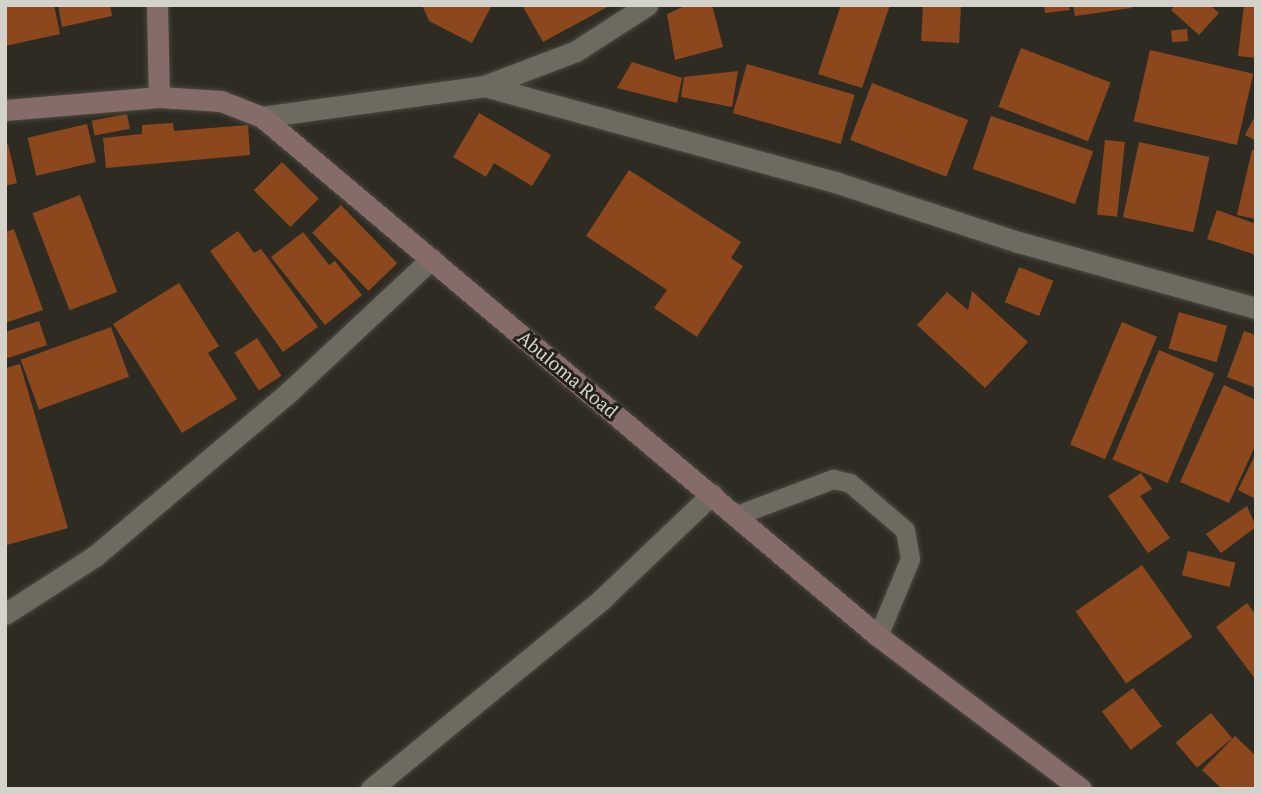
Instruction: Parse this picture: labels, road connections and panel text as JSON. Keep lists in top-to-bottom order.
{
  "streets": {
    "street": ["Abuloma Road"]
  }
}
